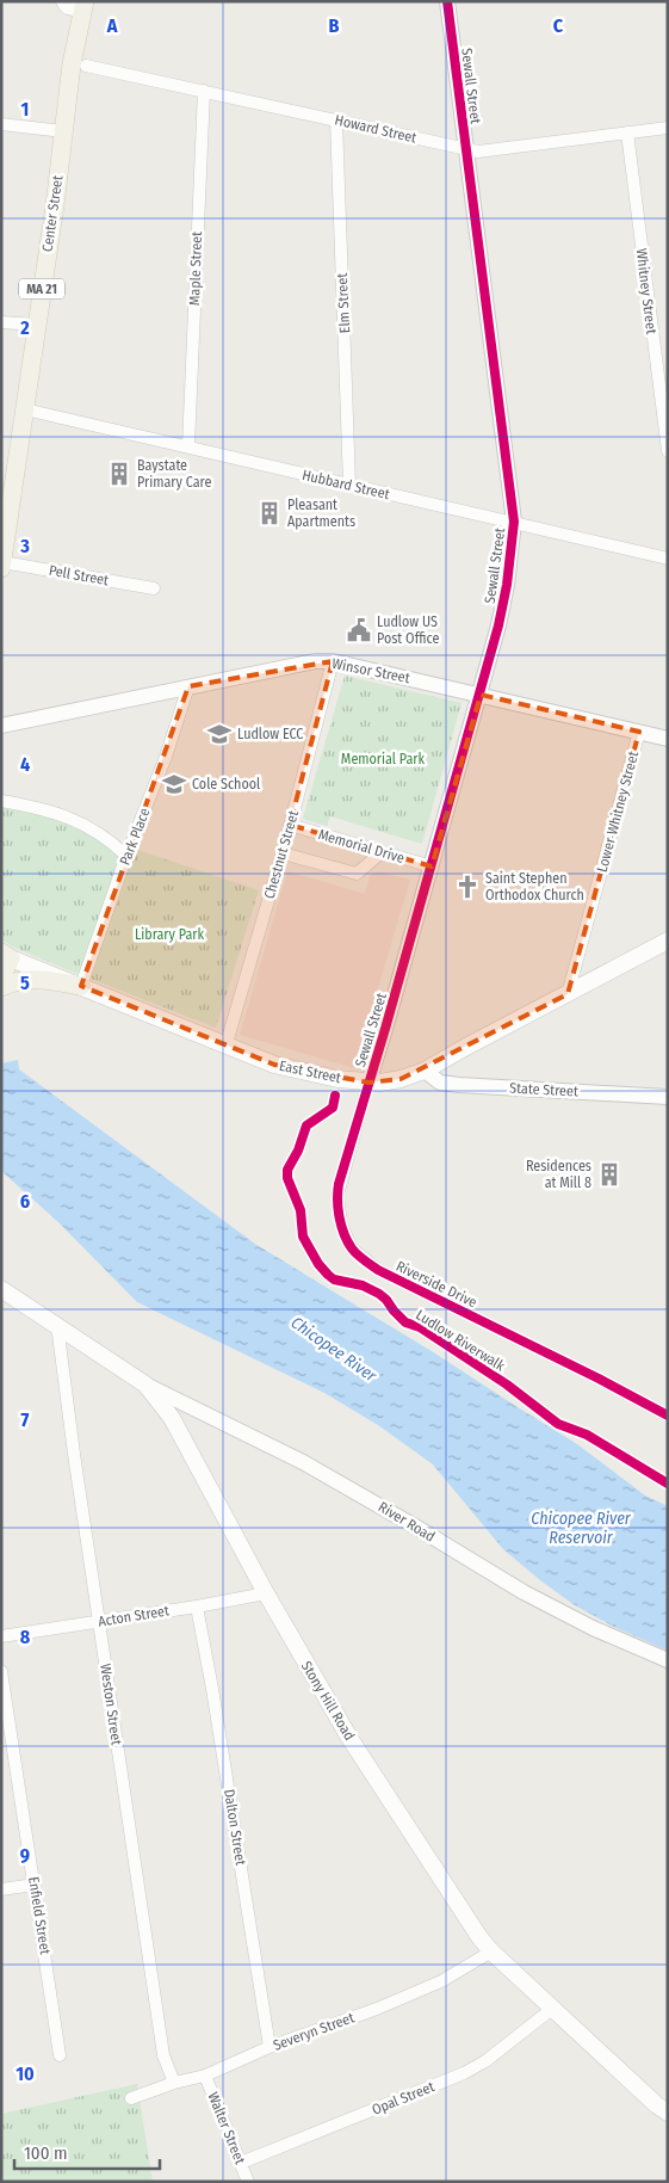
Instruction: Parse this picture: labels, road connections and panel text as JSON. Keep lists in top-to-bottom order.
{
  "streets": {
    "main road": [
      "Center Street",
      "MA 21",
      "East Street",
      "Stony Hill Road"
    ],
    "street": [
      "Sewall Street",
      "Howard Street",
      "Maple Street",
      "Whitney Street",
      "Elm Street",
      "Hubbard Street",
      "Pell Street",
      "Winsor Street",
      "Lower Whitney Street",
      "Park Place",
      "Memorial Drive",
      "Chestnut Street",
      "State Street",
      "Riverside Drive",
      "River Road",
      "Acton Street",
      "Weston Street",
      "Dalton Street",
      "Enfield Street",
      "Severyn Street",
      "Opal Street",
      "Walter Street"
    ],
    "cycle path": ["Ludlow Riverwalk"]
  },
  "crossings": [
    ["Sewall Street", "Howard Street"],
    ["Sewall Street", "Hubbard Street"],
    ["Sewall Street", "Winsor Street"],
    ["Sewall Street", "Memorial Drive"],
    ["Sewall Street", "East Street"],
    ["Sewall Street", "Riverside Drive"],
    ["Howard Street", "Maple Street"],
    ["Howard Street", "Whitney Street"],
    ["Howard Street", "Elm Street"],
    ["Center Street", "Hubbard Street"],
    ["Center Street", "Pell Street"],
    ["Maple Street", "Hubbard Street"],
    ["Elm Street", "Hubbard Street"],
    ["Winsor Street", "Lower Whitney Street"],
    ["Winsor Street", "Park Place"],
    ["Winsor Street", "Chestnut Street"],
    ["Lower Whitney Street", "East Street"],
    ["Park Place", "East Street"],
    ["Memorial Drive", "Chestnut Street"],
    ["Chestnut Street", "East Street"],
    ["East Street", "State Street"],
    ["East Street", "Riverside Drive"],
    ["River Road", "Stony Hill Road"],
    ["Acton Street", "Stony Hill Road"],
    ["Acton Street", "Weston Street"],
    ["Acton Street", "Dalton Street"],
    ["Stony Hill Road", "Weston Street"],
    ["Stony Hill Road", "Severyn Street"],
    ["Stony Hill Road", "Opal Street"],
    ["Weston Street", "Severyn Street"],
    ["Dalton Street", "Severyn Street"],
    ["Severyn Street", "Walter Street"],
    ["Opal Street", "Walter Street"]
  ],
  "water": ["Chicopee River", "Chicopee River Reservoir"],
  "parks": ["Memorial Park", "Library Park"],
  "places": {
    "building": ["Baystate Primary Care", "Pleasant Apartments", "Residences at Mill 8"],
    "public building": ["Ludlow US Post Office"],
    "school or university": ["Ludlow ECC", "Cole School"],
    "church": ["Saint Stephen Orthodox Church"]
  },
  "scale_bar": "100 m",
  "grid": {
    "columns": ["A", "B", "C"],
    "rows": [
      "1",
      "2",
      "3",
      "4",
      "5",
      "6",
      "7",
      "8",
      "9",
      "10"
    ]
  }
}
